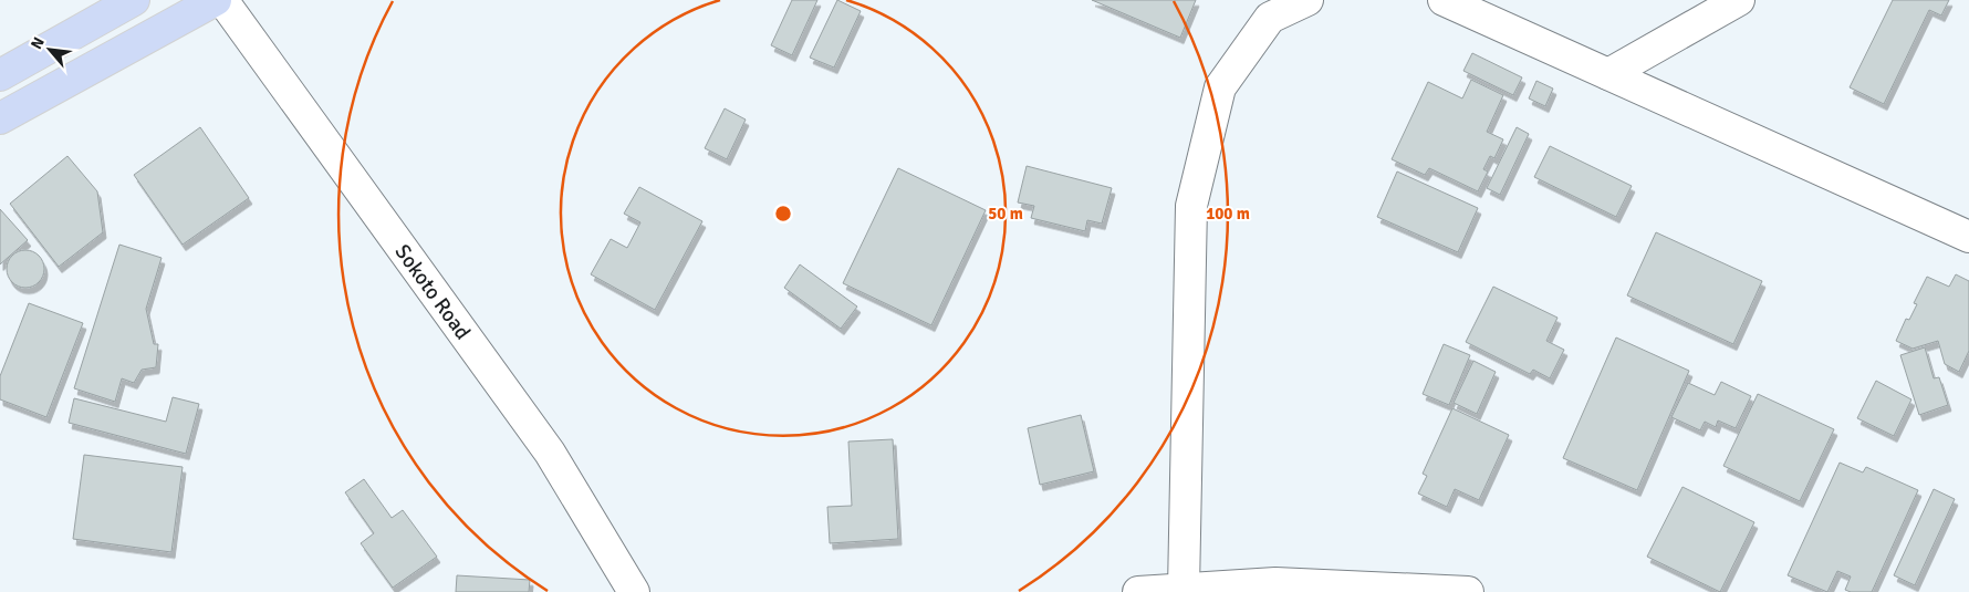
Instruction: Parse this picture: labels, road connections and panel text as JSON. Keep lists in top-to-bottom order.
{
  "streets": {
    "street": ["Sokoto Road"]
  },
  "north": "top left",
  "rings": ["50 m", "100 m"]
}
